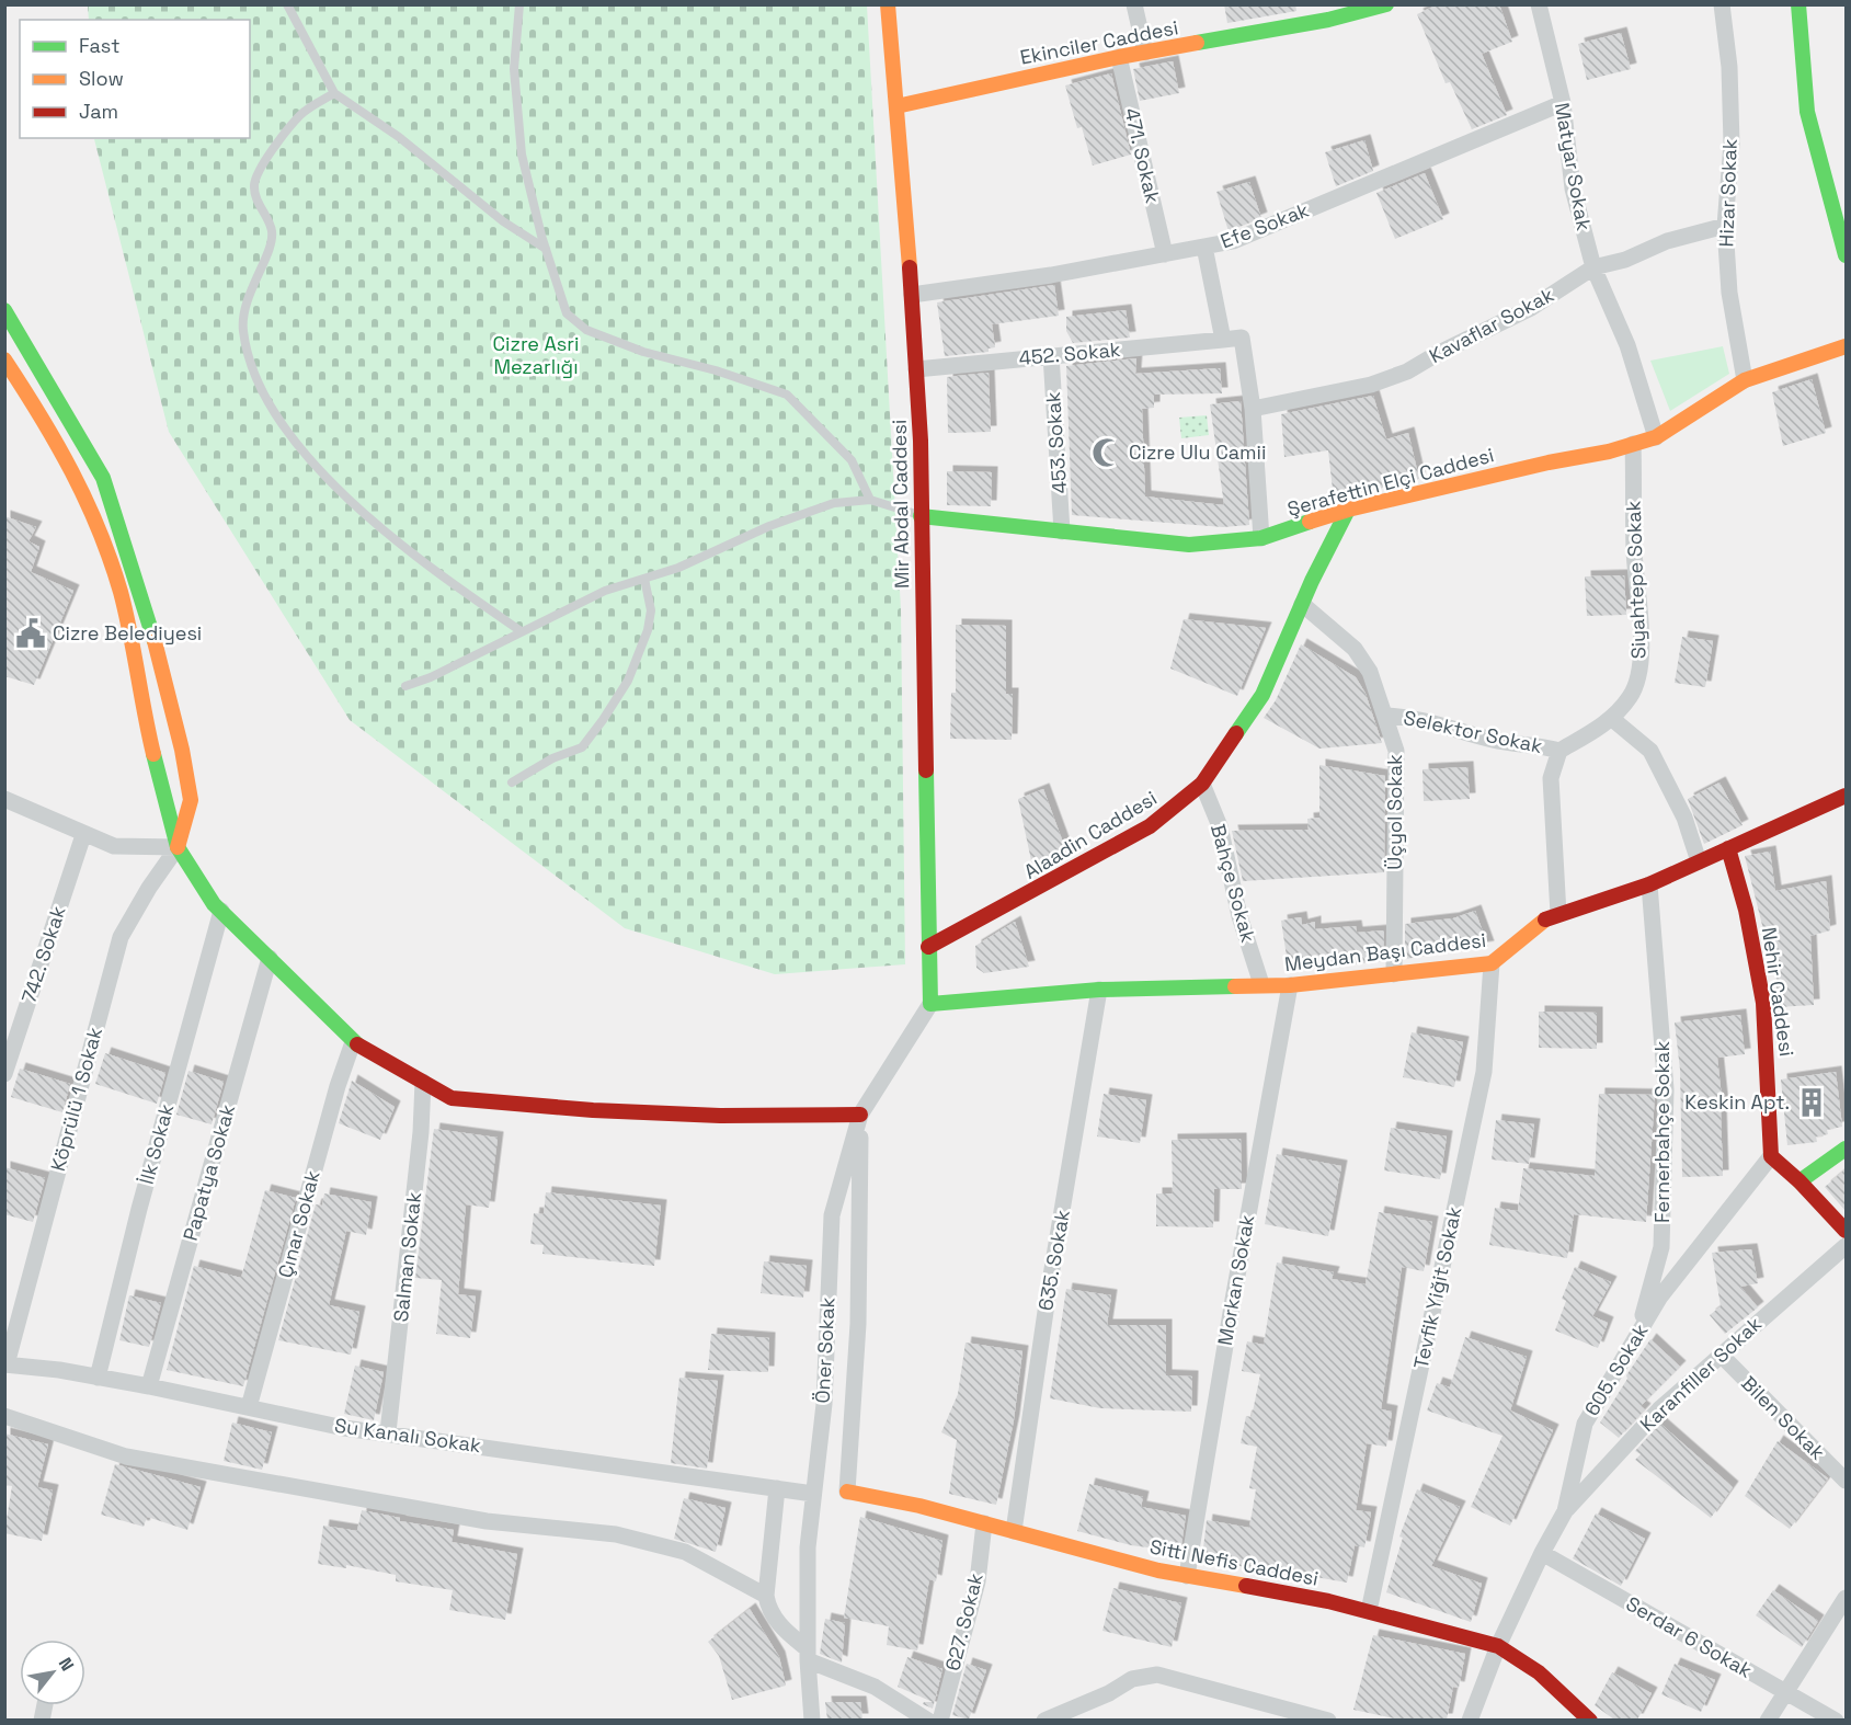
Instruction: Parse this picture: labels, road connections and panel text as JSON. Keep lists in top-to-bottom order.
{
  "streets": {
    "street": [
      "Ekinciler Caddesi",
      "471. Sokak",
      "Matyar Sokak",
      "Hizar Sokak",
      "Efe Sokak",
      "Kavaflar Sokak",
      "452. Sokak",
      "453. Sokak",
      "Şerafettin Elçi Caddesi",
      "Mir Abdal Caddesi",
      "Siyahtepe Sokak",
      "Selektor Sokak",
      "Üçyol Sokak",
      "Alaadin Caddesi",
      "Bahçe Sokak",
      "Meydan Başı Caddesi",
      "742. Sokak",
      "Nehir Caddesi",
      "Köprülü 1 Sokak",
      "Fernerbahçe Sokak",
      "İlk Sokak",
      "Papatya Sokak",
      "Çınar Sokak",
      "Salman Sokak",
      "635. Sokak",
      "Morkan Sokak",
      "Tevfik Yiğit Sokak",
      "Öner Sokak",
      "605. Sokak",
      "Karanfiller Sokak",
      "Bilen Sokak",
      "Su Kanalı Sokak",
      "Sitti Nefis Caddesi",
      "627. Sokak",
      "Serdar 6 Sokak"
    ]
  },
  "crossings": [
    ["Ekinciler Caddesi", "471. Sokak"],
    ["Ekinciler Caddesi", "Mir Abdal Caddesi"],
    ["471. Sokak", "Efe Sokak"],
    ["Matyar Sokak", "Efe Sokak"],
    ["Matyar Sokak", "Kavaflar Sokak"],
    ["Matyar Sokak", "Şerafettin Elçi Caddesi"],
    ["Hizar Sokak", "Kavaflar Sokak"],
    ["Hizar Sokak", "Şerafettin Elçi Caddesi"],
    ["Efe Sokak", "Mir Abdal Caddesi"],
    ["452. Sokak", "453. Sokak"],
    ["452. Sokak", "Mir Abdal Caddesi"],
    ["453. Sokak", "Şerafettin Elçi Caddesi"],
    ["Şerafettin Elçi Caddesi", "Mir Abdal Caddesi"],
    ["Şerafettin Elçi Caddesi", "Siyahtepe Sokak"],
    ["Şerafettin Elçi Caddesi", "Alaadin Caddesi"],
    ["Mir Abdal Caddesi", "Alaadin Caddesi"],
    ["Mir Abdal Caddesi", "Meydan Başı Caddesi"],
    ["Mir Abdal Caddesi", "Öner Sokak"],
    ["Siyahtepe Sokak", "Selektor Sokak"],
    ["Selektor Sokak", "Üçyol Sokak"],
    ["Üçyol Sokak", "Alaadin Caddesi"],
    ["Üçyol Sokak", "Meydan Başı Caddesi"],
    ["Alaadin Caddesi", "Bahçe Sokak"],
    ["Bahçe Sokak", "Meydan Başı Caddesi"],
    ["Meydan Başı Caddesi", "Nehir Caddesi"],
    ["Meydan Başı Caddesi", "Fernerbahçe Sokak"],
    ["Meydan Başı Caddesi", "635. Sokak"],
    ["Meydan Başı Caddesi", "Morkan Sokak"],
    ["Meydan Başı Caddesi", "Tevfik Yiğit Sokak"],
    ["Meydan Başı Caddesi", "Öner Sokak"],
    ["Nehir Caddesi", "605. Sokak"],
    ["Köprülü 1 Sokak", "Su Kanalı Sokak"],
    ["Fernerbahçe Sokak", "605. Sokak"],
    ["İlk Sokak", "Su Kanalı Sokak"],
    ["Papatya Sokak", "Su Kanalı Sokak"],
    ["Çınar Sokak", "Su Kanalı Sokak"],
    ["Salman Sokak", "Su Kanalı Sokak"],
    ["635. Sokak", "Sitti Nefis Caddesi"],
    ["Morkan Sokak", "Sitti Nefis Caddesi"],
    ["Tevfik Yiğit Sokak", "Sitti Nefis Caddesi"],
    ["Öner Sokak", "Su Kanalı Sokak"],
    ["605. Sokak", "Karanfiller Sokak"],
    ["605. Sokak", "Sitti Nefis Caddesi"],
    ["605. Sokak", "Serdar 6 Sokak"],
    ["Karanfiller Sokak", "Bilen Sokak"],
    ["Sitti Nefis Caddesi", "627. Sokak"]
  ],
  "parks": ["Cizre Asri Mezarlığı"],
  "places": {
    "mosque": ["Cizre Ulu Camii"],
    "public building": ["Cizre Belediyesi"],
    "building": ["Keskin Apt."]
  },
  "legend": ["Fast", "Slow", "Jam"],
  "north": "top right"
}
